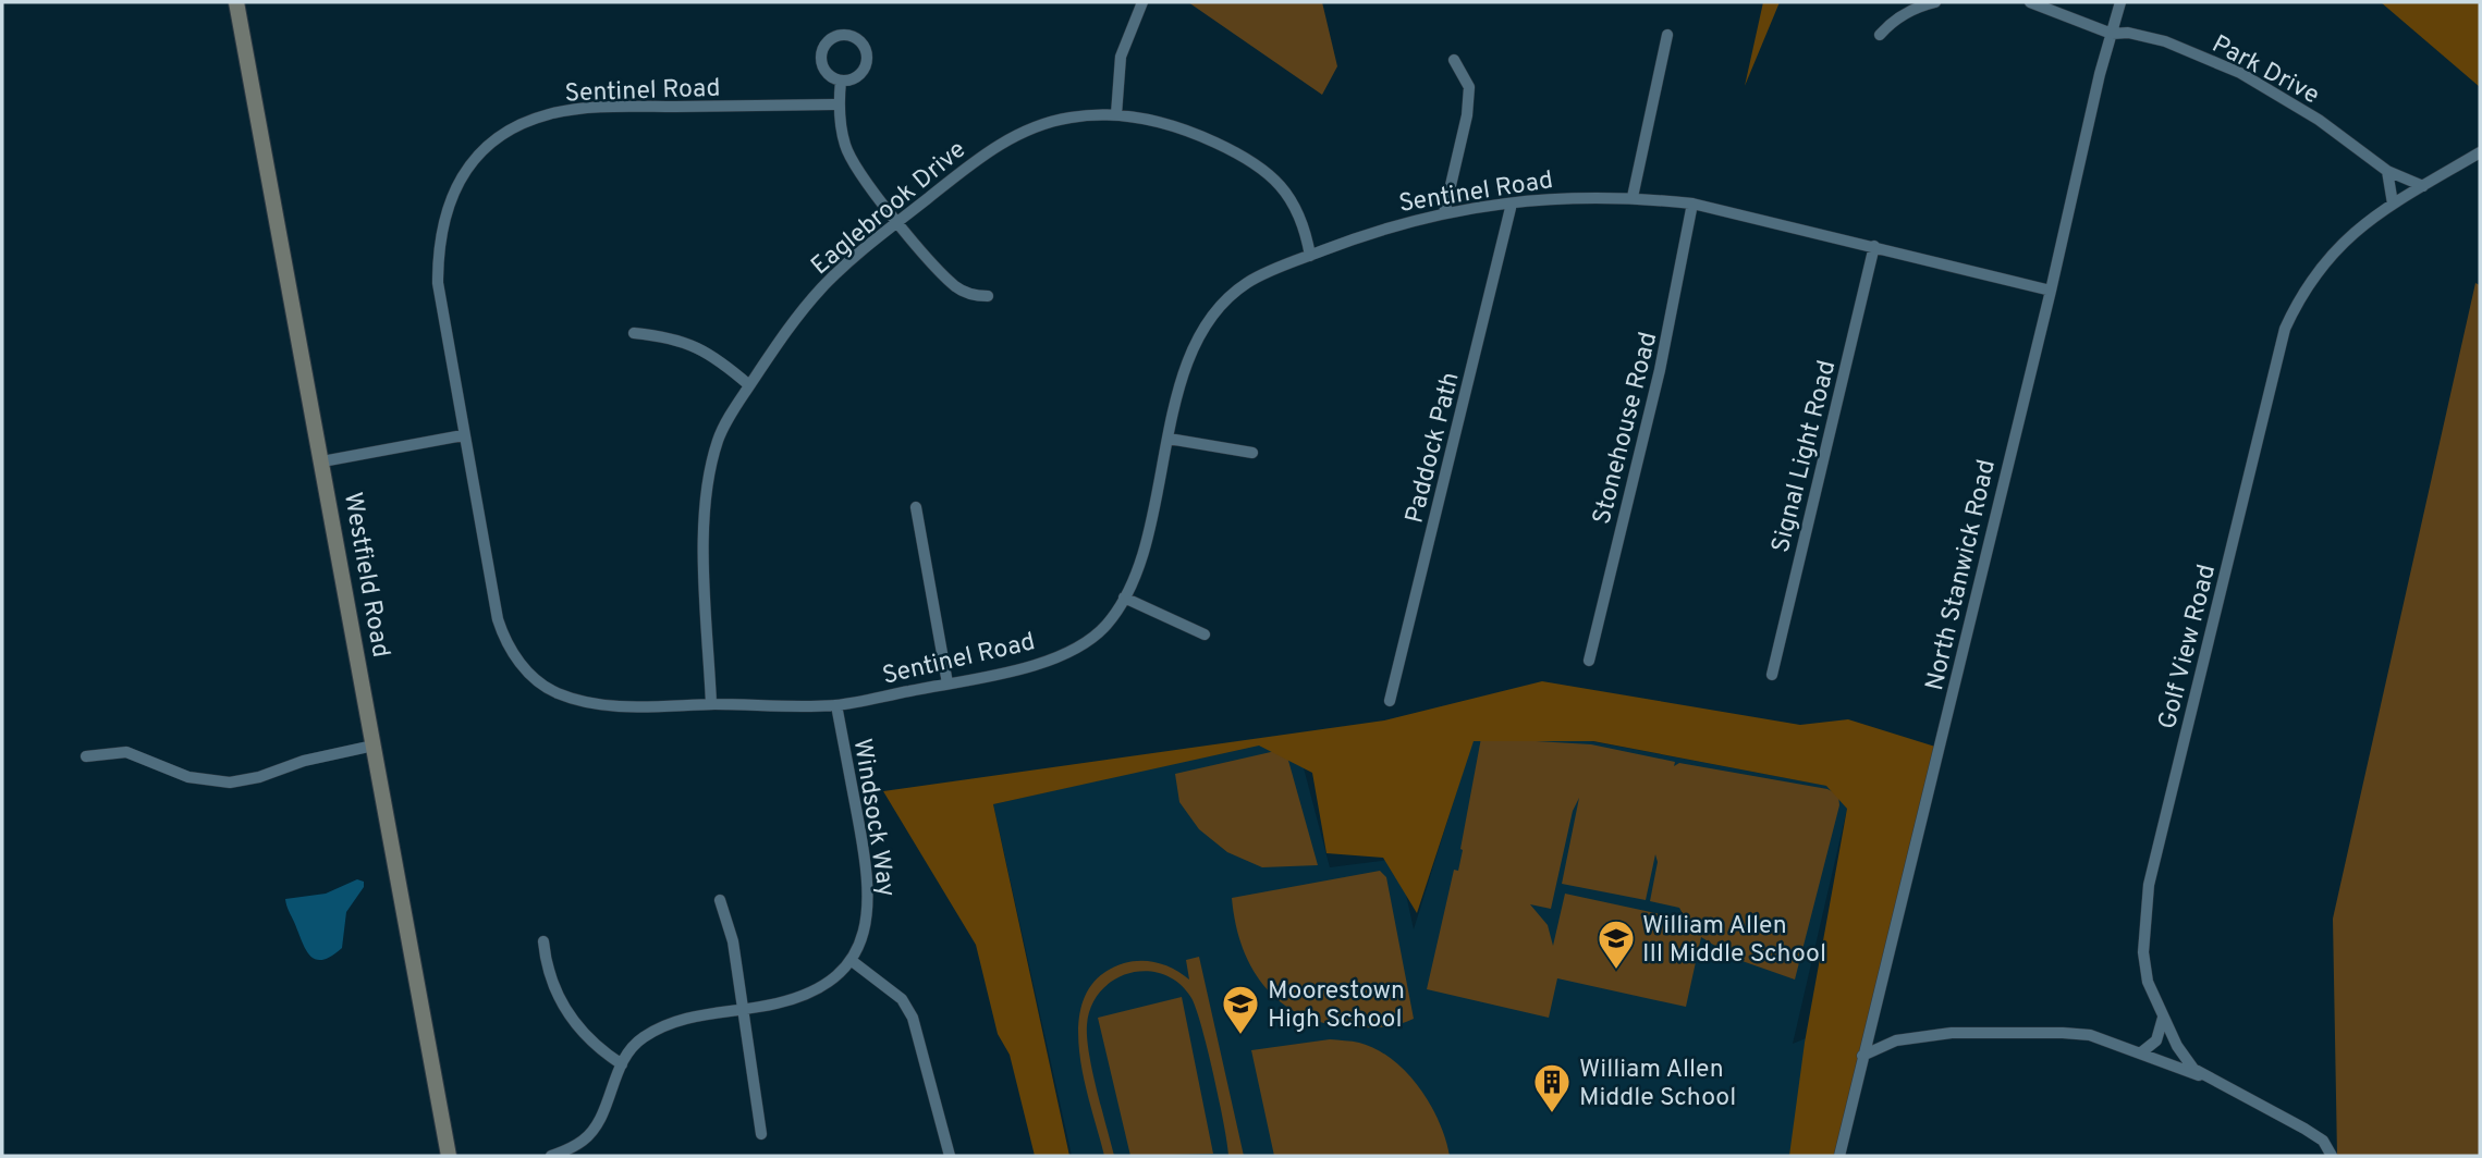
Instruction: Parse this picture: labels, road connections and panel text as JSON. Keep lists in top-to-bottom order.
{
  "streets": {
    "street": [
      "Park Drive",
      "Sentinel Road",
      "Eaglebrook Drive",
      "Stonehouse Road",
      "Paddock Path",
      "Signal Light Road",
      "Westfield Road",
      "North Stanwick Road",
      "Golf View Road",
      "Windsock Way"
    ]
  },
  "crossings": [
    ["Park Drive", "North Stanwick Road"],
    ["Park Drive", "Golf View Road"],
    ["Sentinel Road", "Eaglebrook Drive"],
    ["Sentinel Road", "Stonehouse Road"],
    ["Sentinel Road", "Paddock Path"],
    ["Sentinel Road", "Signal Light Road"],
    ["Sentinel Road", "North Stanwick Road"],
    ["Sentinel Road", "Windsock Way"]
  ],
  "places": {
    "school or university": ["William Allen III Middle School", "Moorestown High School"],
    "building": ["William Allen Middle School"]
  }
}
